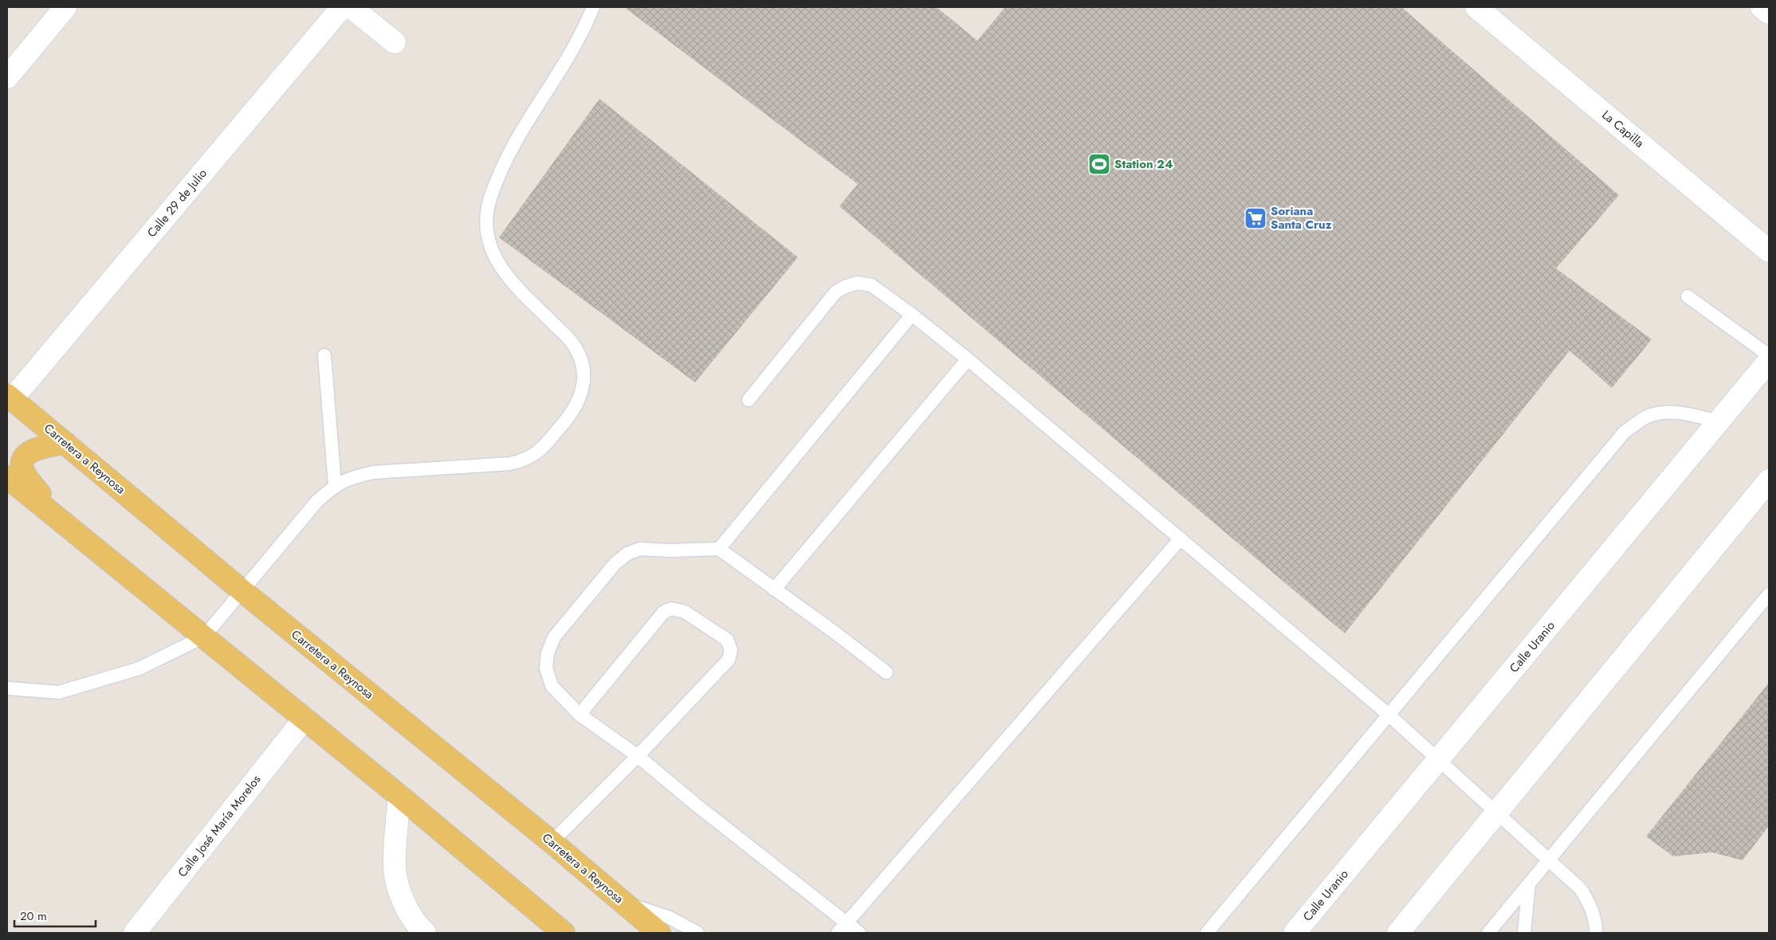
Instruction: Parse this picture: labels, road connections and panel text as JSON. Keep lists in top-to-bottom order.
{
  "streets": {
    "main road": ["Carretera a Reynosa"],
    "street": [
      "La Capilla",
      "Calle 29 de Julio",
      "Calle Uranio",
      "Calle José María Morelos"
    ]
  },
  "crossings": [
    ["Calle 29 de Julio", "Carretera a Reynosa"]
  ],
  "places": {
    "sports": ["Station 24"],
    "supermarket": ["Soriana Santa Cruz"]
  },
  "scale_bar": "20 m"
}
